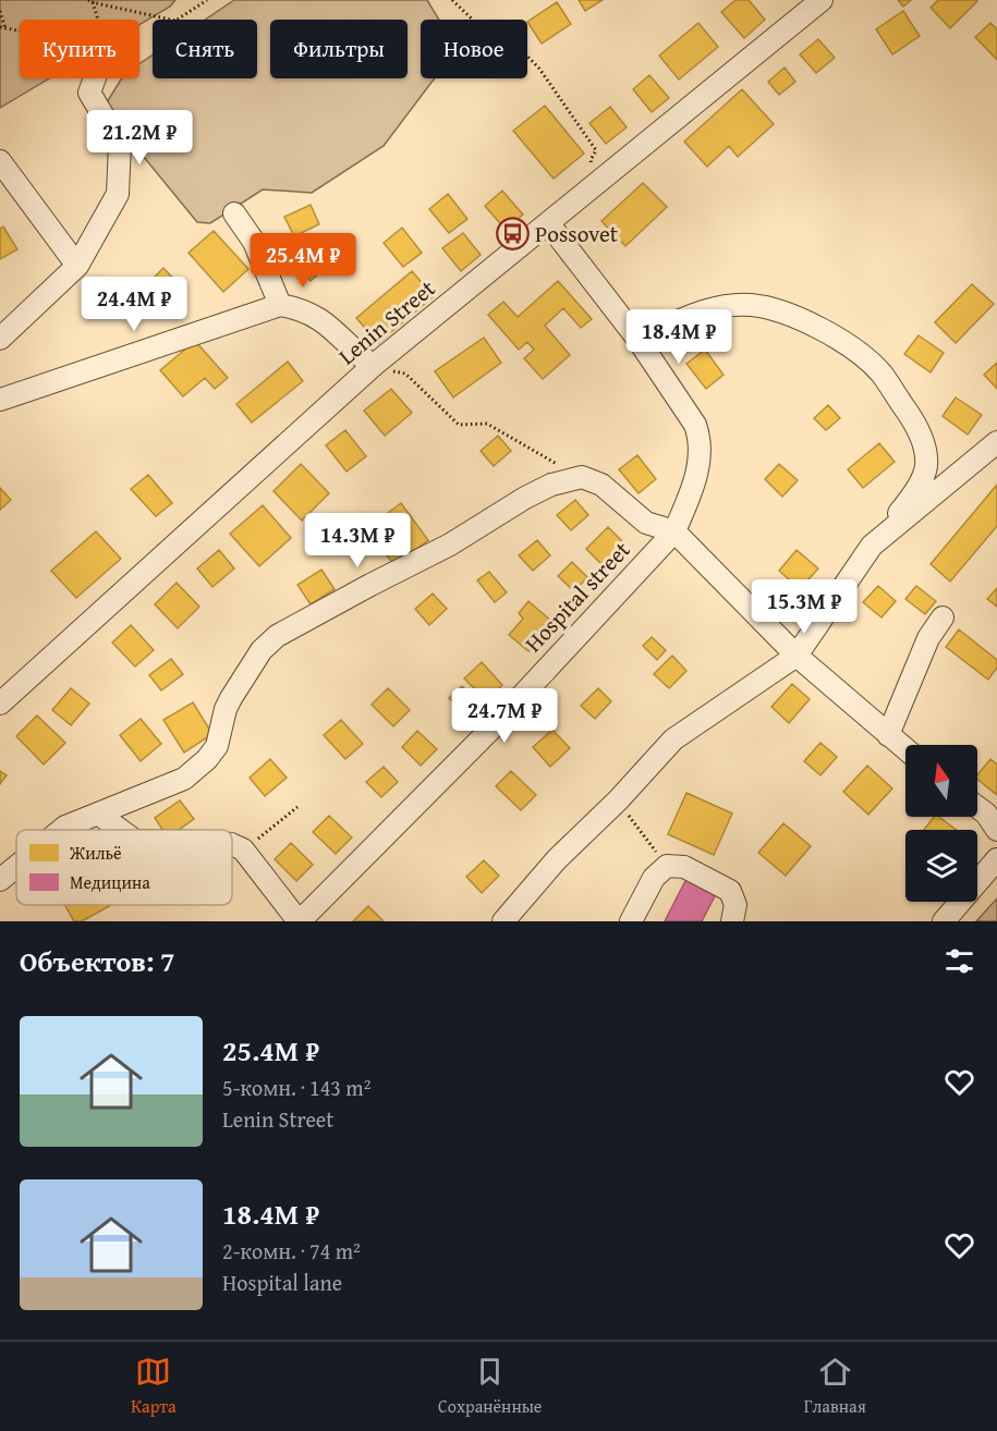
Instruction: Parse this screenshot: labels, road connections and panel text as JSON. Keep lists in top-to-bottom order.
{
  "streets": {
    "street": ["Lenin Street", "Hospital street"]
  },
  "crossings": [
    ["Lenin Street", "Hospital street"]
  ],
  "places": {
    "bus stop": ["Possovet"]
  },
  "legend": ["Жильё", "Медицина"],
  "north": "top",
  "page": {
    "chip": [
      "Купить",
      "Снять",
      "Фильтры",
      "Новое"
    ],
    "price": [
      "21.2M ₽",
      "25.4M ₽",
      "24.4M ₽",
      "18.4M ₽",
      "14.3M ₽",
      "15.3M ₽",
      "24.7M ₽"
    ],
    "heading": "Объектов: 7",
    "list": [
      {
        "name": "25.4M ₽",
        "note": "5-комн. · 143 m² · Lenin Street"
      },
      {
        "name": "18.4M ₽",
        "note": "2-комн. · 74 m² · Hospital lane"
      }
    ],
    "tabs": ["Карта", "Сохранённые", "Главная"]
  }
}
